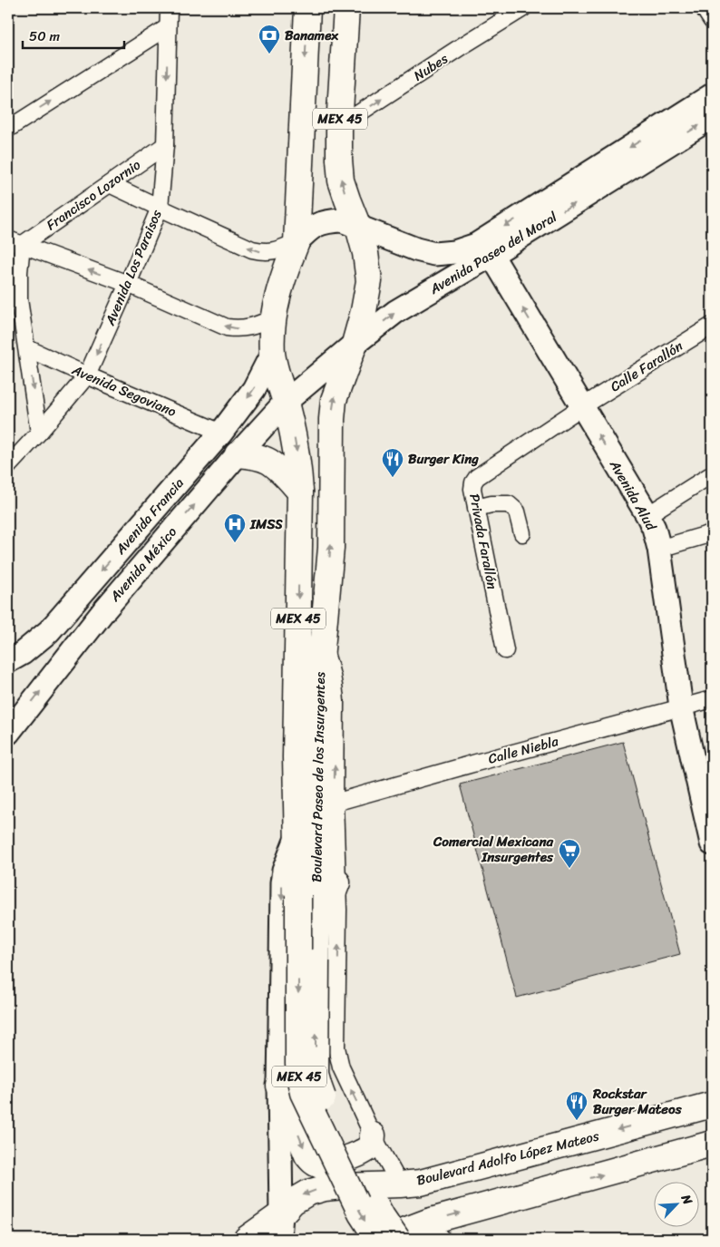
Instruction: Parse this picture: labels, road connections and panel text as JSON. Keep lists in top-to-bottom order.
{
  "streets": {
    "main road": ["MEX 45", "Boulevard Paseo de los Insurgentes", "Boulevard Adolfo López Mateos"],
    "street": [
      "Nubes",
      "Francisco Lozornio",
      "Avenida Paseo del Moral",
      "Avenida Los Paraisos",
      "Calle Farallón",
      "Avenida Segoviano",
      "Avenida Alud",
      "Avenida Francia",
      "Privada Farallón",
      "Avenida México",
      "Calle Niebla"
    ]
  },
  "crossings": [
    ["Nubes", "Boulevard Paseo de los Insurgentes"],
    ["Francisco Lozornio", "Avenida Los Paraisos"],
    ["Avenida Paseo del Moral", "Avenida Alud"],
    ["Avenida Paseo del Moral", "Avenida México"],
    ["Avenida Paseo del Moral", "Boulevard Paseo de los Insurgentes"],
    ["Avenida Los Paraisos", "Avenida Segoviano"],
    ["Calle Farallón", "Avenida Alud"],
    ["Calle Farallón", "Privada Farallón"],
    ["Avenida Segoviano", "Avenida Francia"],
    ["Avenida Alud", "Privada Farallón"],
    ["Avenida Alud", "Calle Niebla"],
    ["Avenida Francia", "Boulevard Paseo de los Insurgentes"],
    ["Avenida México", "Boulevard Paseo de los Insurgentes"]
  ],
  "one_way": [
    "Nubes",
    "Avenida Alud",
    "Avenida Francia",
    "Avenida México"
  ],
  "places": {
    "bank": ["Banamex"],
    "restaurant": ["Burger King", "Rockstar Burger Mateos"],
    "hospital": ["IMSS"],
    "supermarket": ["Comercial Mexicana Insurgentes"]
  },
  "scale_bar": "50 m",
  "north": "top right"
}
